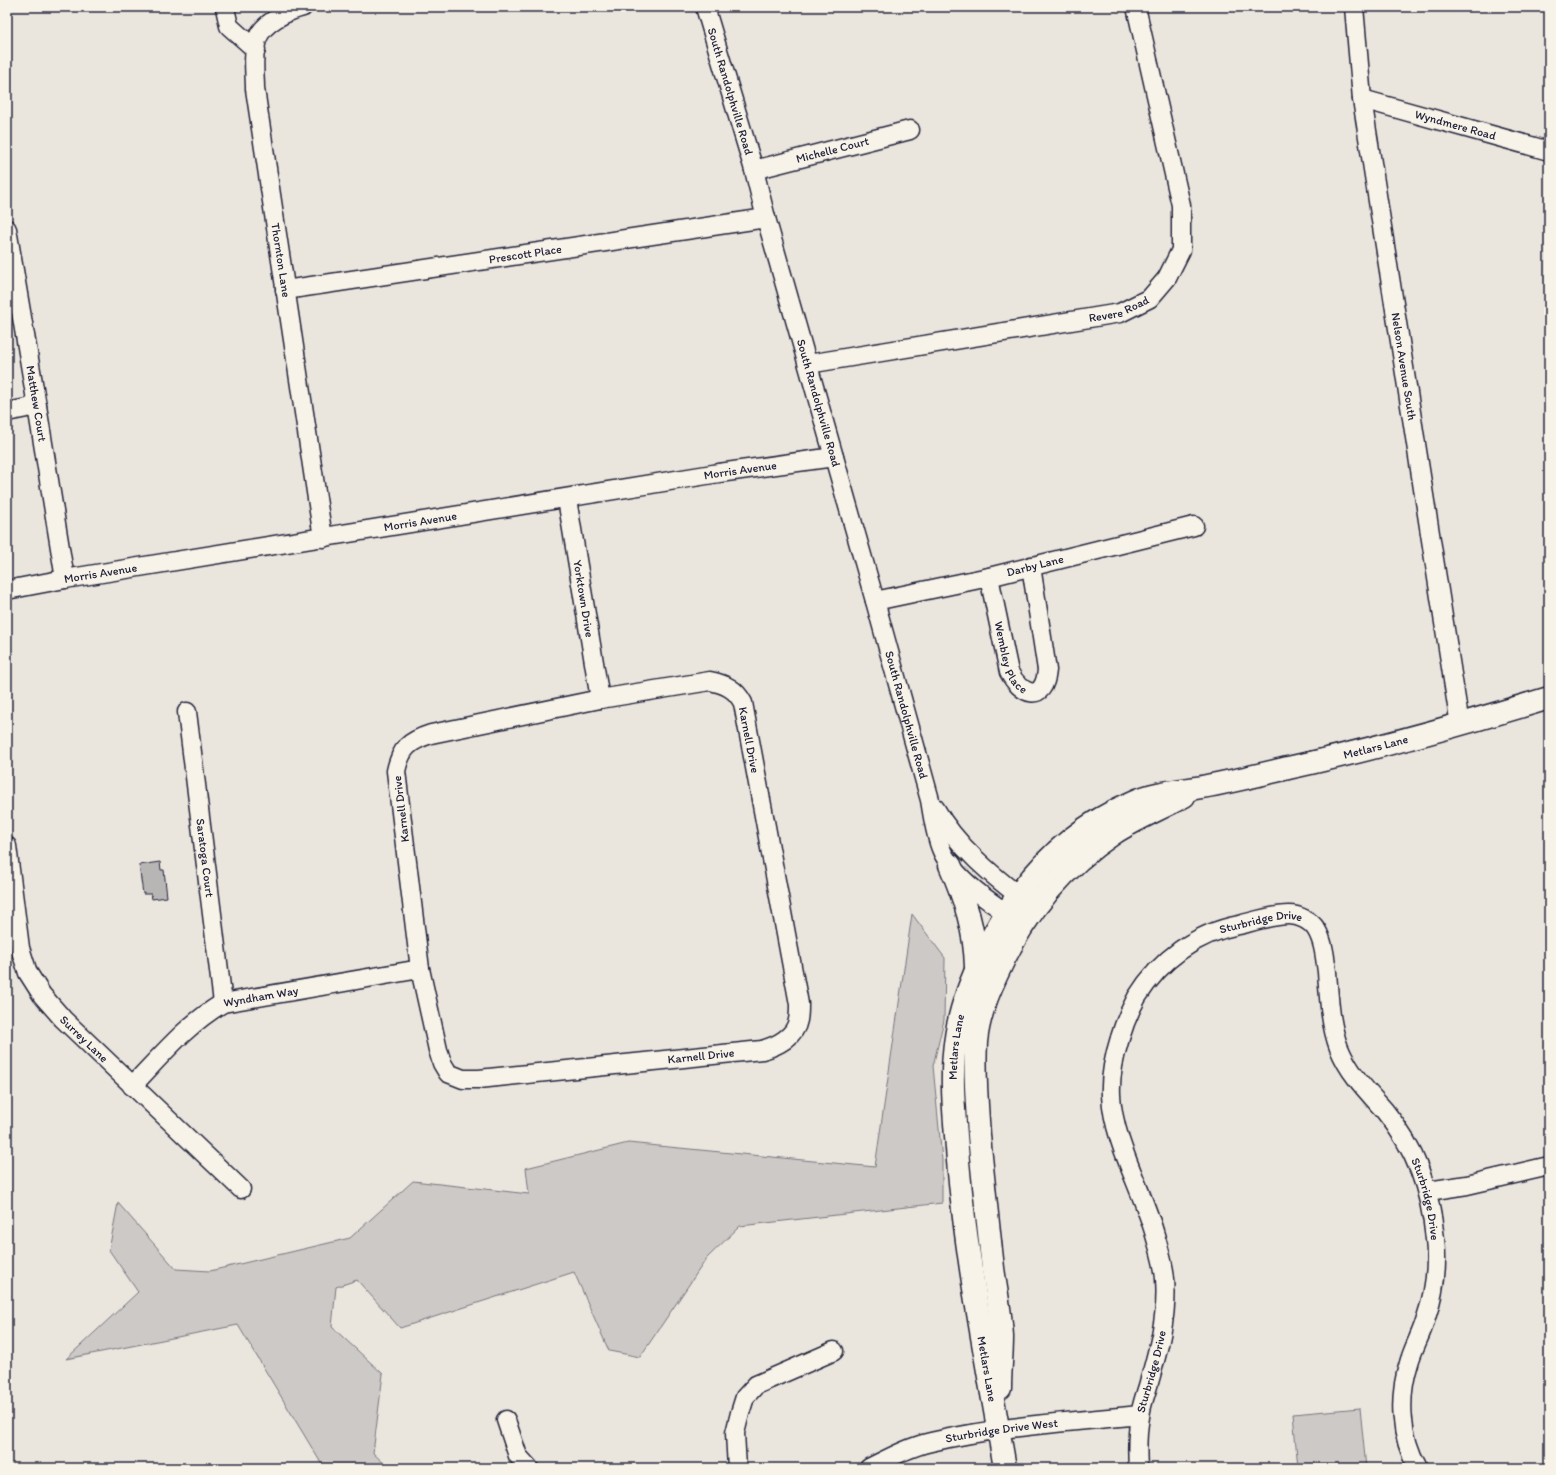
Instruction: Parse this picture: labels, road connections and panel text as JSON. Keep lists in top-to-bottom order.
{
  "streets": {
    "main road": ["Metlars Lane"],
    "street": [
      "South Randolphville Road",
      "Wyndmere Road",
      "Michelle Court",
      "Prescott Place",
      "Thornton Lane",
      "Revere Road",
      "Nelson Avenue South",
      "Matthew Court",
      "Morris Avenue",
      "Darby Lane",
      "Yorktown Drive",
      "Wembley Place",
      "Karnell Drive",
      "Saratoga Court",
      "Sturbridge Drive",
      "Wyndham Way",
      "Surrey Lane",
      "Sturbridge Drive West"
    ]
  },
  "crossings": [
    ["South Randolphville Road", "Michelle Court"],
    ["South Randolphville Road", "Prescott Place"],
    ["South Randolphville Road", "Revere Road"],
    ["South Randolphville Road", "Morris Avenue"],
    ["South Randolphville Road", "Darby Lane"],
    ["South Randolphville Road", "Metlars Lane"],
    ["Wyndmere Road", "Nelson Avenue South"],
    ["Prescott Place", "Thornton Lane"],
    ["Thornton Lane", "Morris Avenue"],
    ["Nelson Avenue South", "Metlars Lane"],
    ["Matthew Court", "Morris Avenue"],
    ["Morris Avenue", "Yorktown Drive"],
    ["Darby Lane", "Wembley Place"],
    ["Yorktown Drive", "Karnell Drive"],
    ["Karnell Drive", "Wyndham Way"],
    ["Metlars Lane", "Sturbridge Drive West"],
    ["Saratoga Court", "Wyndham Way"],
    ["Sturbridge Drive", "Sturbridge Drive West"],
    ["Wyndham Way", "Surrey Lane"]
  ]
}
